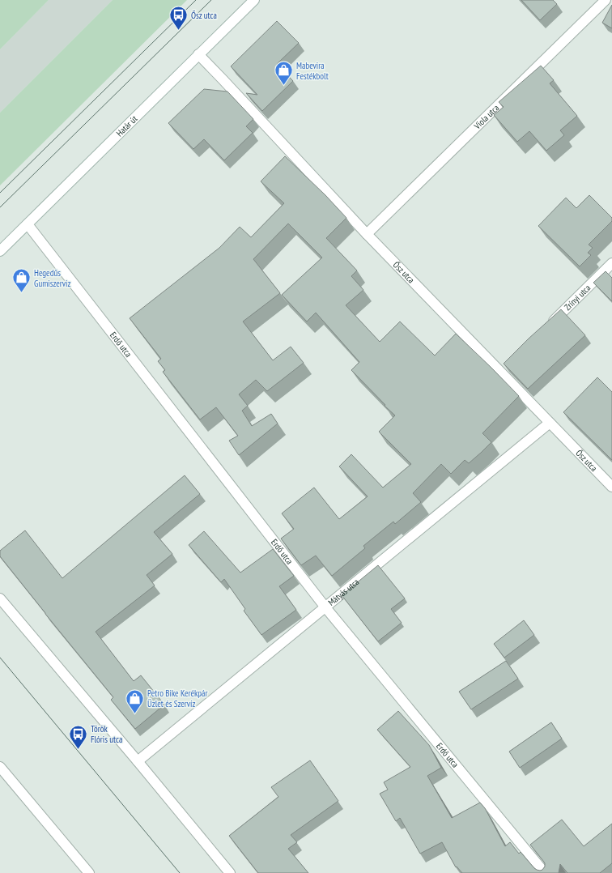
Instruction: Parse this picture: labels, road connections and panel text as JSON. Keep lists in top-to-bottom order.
{
  "streets": {
    "street": [
      "Viola utca",
      "Határ út",
      "Ősz utca",
      "Zrínyi utca",
      "Erdő utca",
      "Mátyás utca"
    ]
  },
  "crossings": [
    ["Viola utca", "Ősz utca"],
    ["Határ út", "Ősz utca"],
    ["Határ út", "Erdő utca"],
    ["Ősz utca", "Mátyás utca"],
    ["Erdő utca", "Mátyás utca"]
  ],
  "places": {
    "bus stop": ["Ősz utca", "Török Flóris utca"],
    "shop": ["Mabevira Festékbolt", "Hegedűs Gumiszerviz", "Petro Bike Kerékpár Üzlet és Szervíz"]
  }
}
